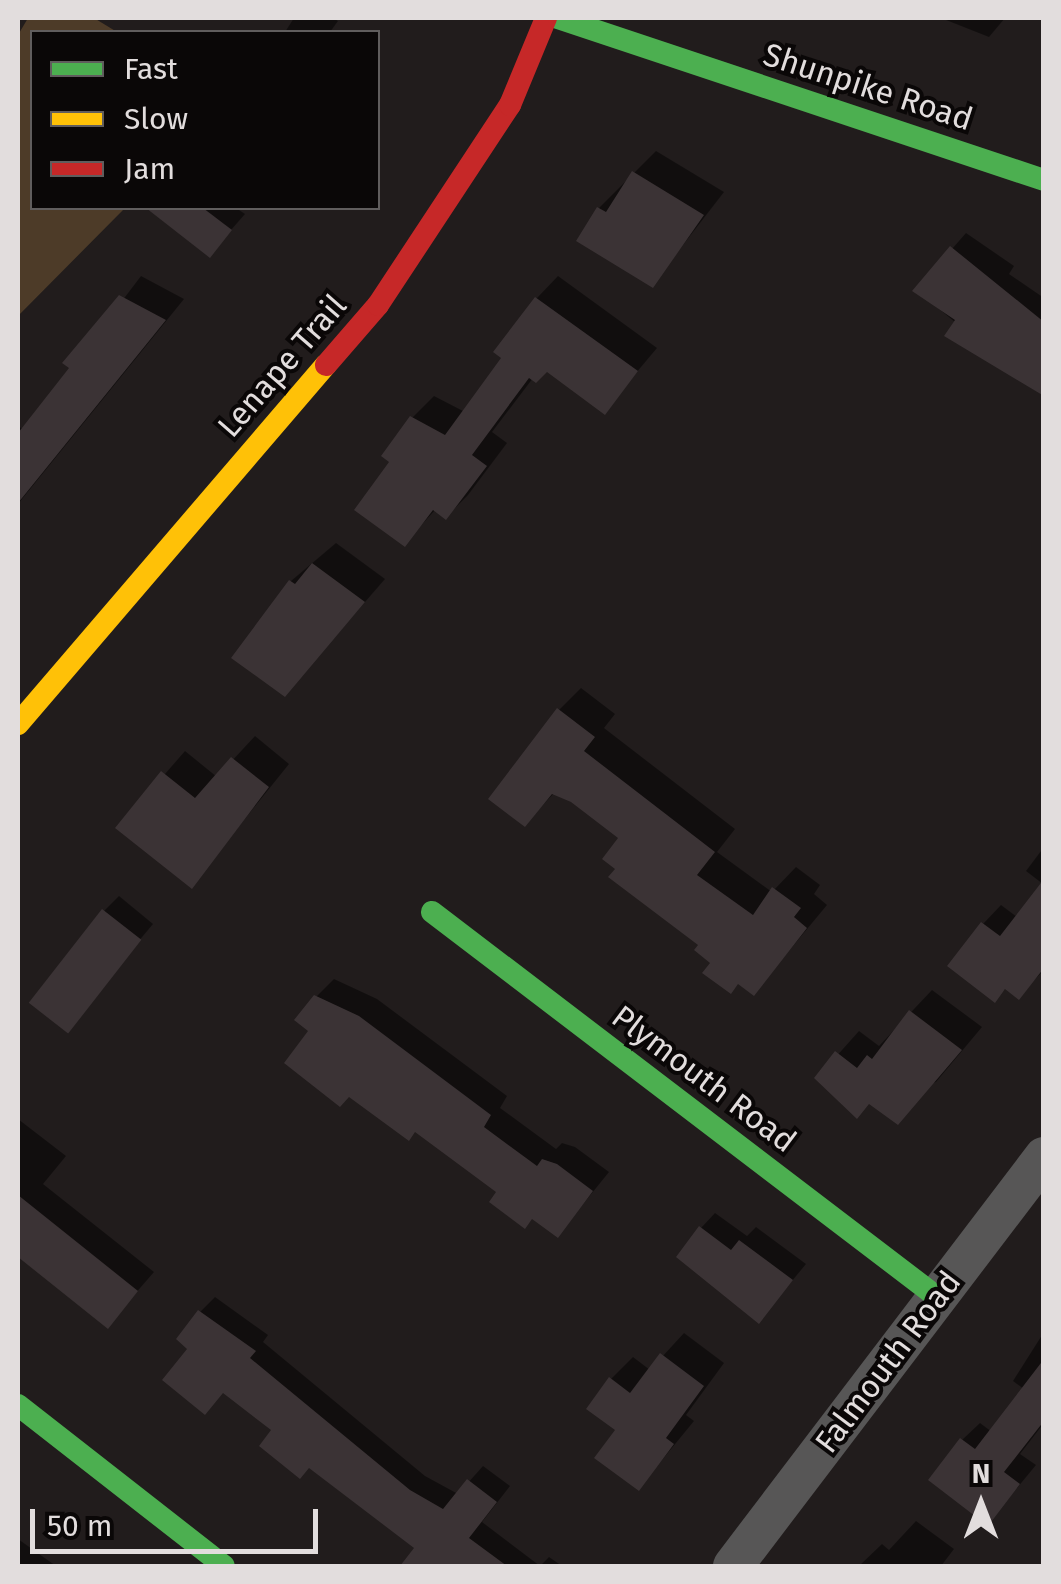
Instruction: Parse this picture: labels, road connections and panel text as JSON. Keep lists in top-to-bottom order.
{
  "streets": {
    "street": [
      "Shunpike Road",
      "Lenape Trail",
      "Plymouth Road",
      "Falmouth Road"
    ]
  },
  "crossings": [
    ["Plymouth Road", "Falmouth Road"]
  ],
  "legend": ["Fast", "Slow", "Jam"],
  "scale_bar": "50 m",
  "north": "top"
}
